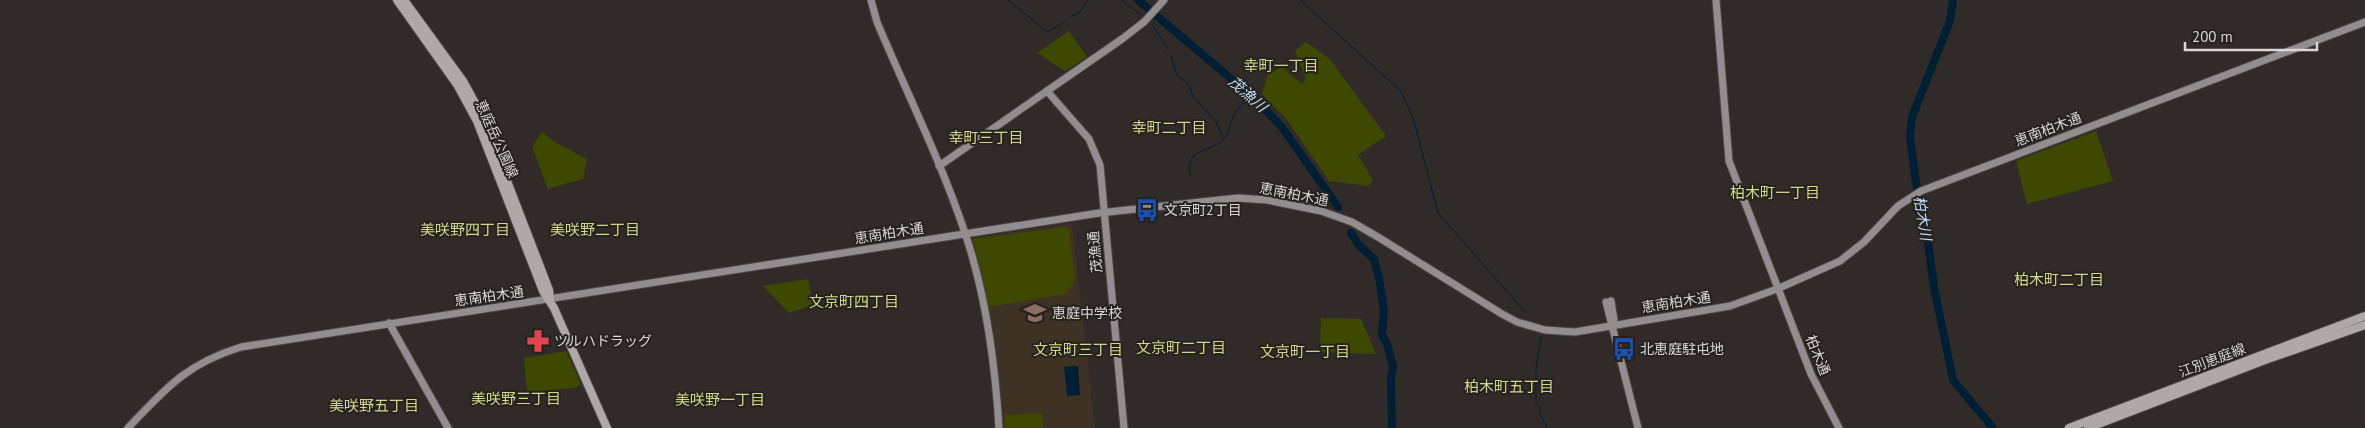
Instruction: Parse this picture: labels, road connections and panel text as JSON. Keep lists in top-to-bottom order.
{
  "streets": {
    "main road": ["恵庭岳公園線", "江別恵庭線"],
    "street": ["恵南柏木通", "茂漁通", "柏木通"]
  },
  "crossings": [
    ["恵南柏木通", "恵庭岳公園線"],
    ["恵南柏木通", "茂漁通"],
    ["恵南柏木通", "柏木通"]
  ],
  "districts": [
    "幸町一丁目",
    "幸町二丁目",
    "幸町三丁目",
    "柏木町一丁目",
    "美咲野四丁目",
    "美咲野二丁目",
    "柏木町二丁目",
    "文京町四丁目",
    "文京町二丁目",
    "文京町三丁目",
    "文京町一丁目",
    "柏木町五丁目",
    "美咲野三丁目",
    "美咲野一丁目",
    "美咲野五丁目"
  ],
  "water": ["茂漁川", "柏木川"],
  "places": {
    "bus stop": ["文京町2丁目", "北恵庭駐屯地"],
    "school or university": ["恵庭中学校"],
    "pharmacy": ["ツルハドラッグ"]
  },
  "scale_bar": "200 m"
}
